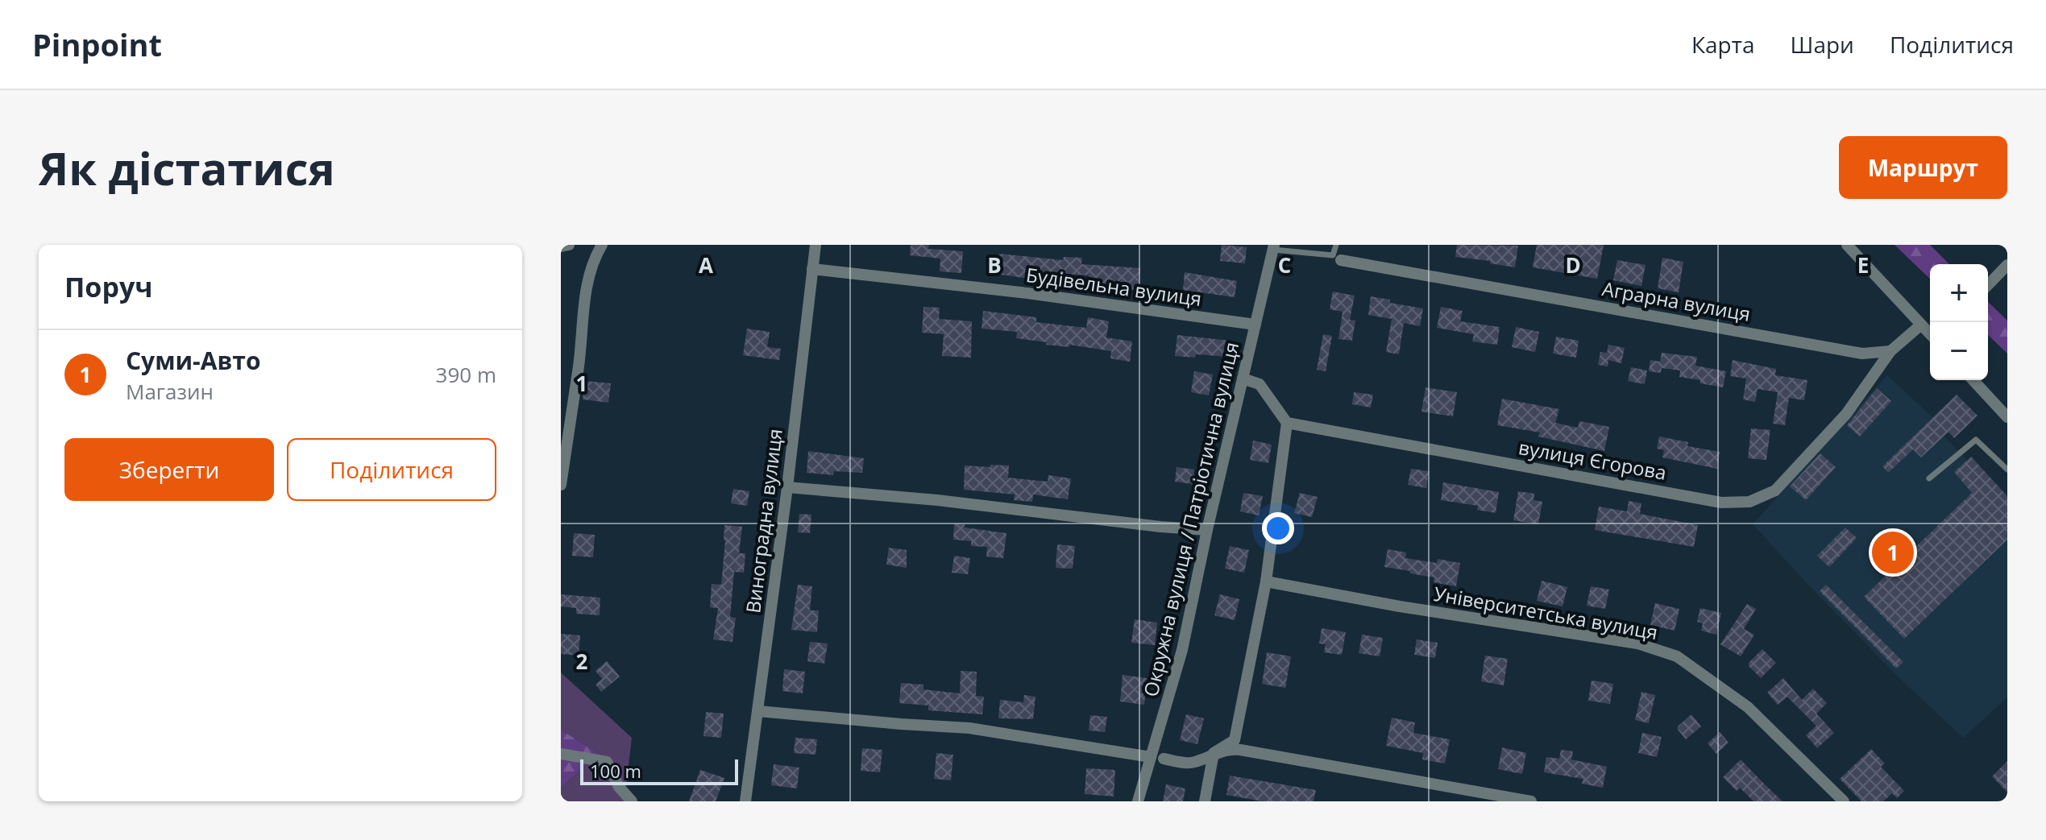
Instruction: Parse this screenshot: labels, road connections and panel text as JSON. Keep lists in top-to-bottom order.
{
  "streets": {
    "street": [
      "Будівельна вулиця",
      "Аграрна вулиця",
      "вулиця Єгорова",
      "Окружна вулиця / Патріотична вулиця",
      "Виноградна вулиця",
      "Університетська вулиця"
    ]
  },
  "crossings": [
    ["Будівельна вулиця", "Окружна вулиця / Патріотична вулиця"],
    ["Будівельна вулиця", "Виноградна вулиця"],
    ["Аграрна вулиця", "вулиця Єгорова"]
  ],
  "scale_bar": "100 m",
  "page": {
    "header": "Pinpoint",
    "nav": ["Карта", "Шари", "Поділитися"],
    "buttons": [
      "Маршрут",
      ["Зберегти", "Поділитися"]
    ],
    "title": "Як дістатися",
    "heading": "Поруч",
    "map_buttons": ["+", "−"],
    "list": [
      {
        "mark": "1",
        "name": "Суми-Авто",
        "note": "Магазин",
        "value": "390 m"
      }
    ],
    "pins": "1",
    "scale": "100 m"
  },
  "grid": {
    "columns": [
      "A",
      "B",
      "C",
      "D",
      "E"
    ],
    "rows": ["1", "2"]
  }
}
